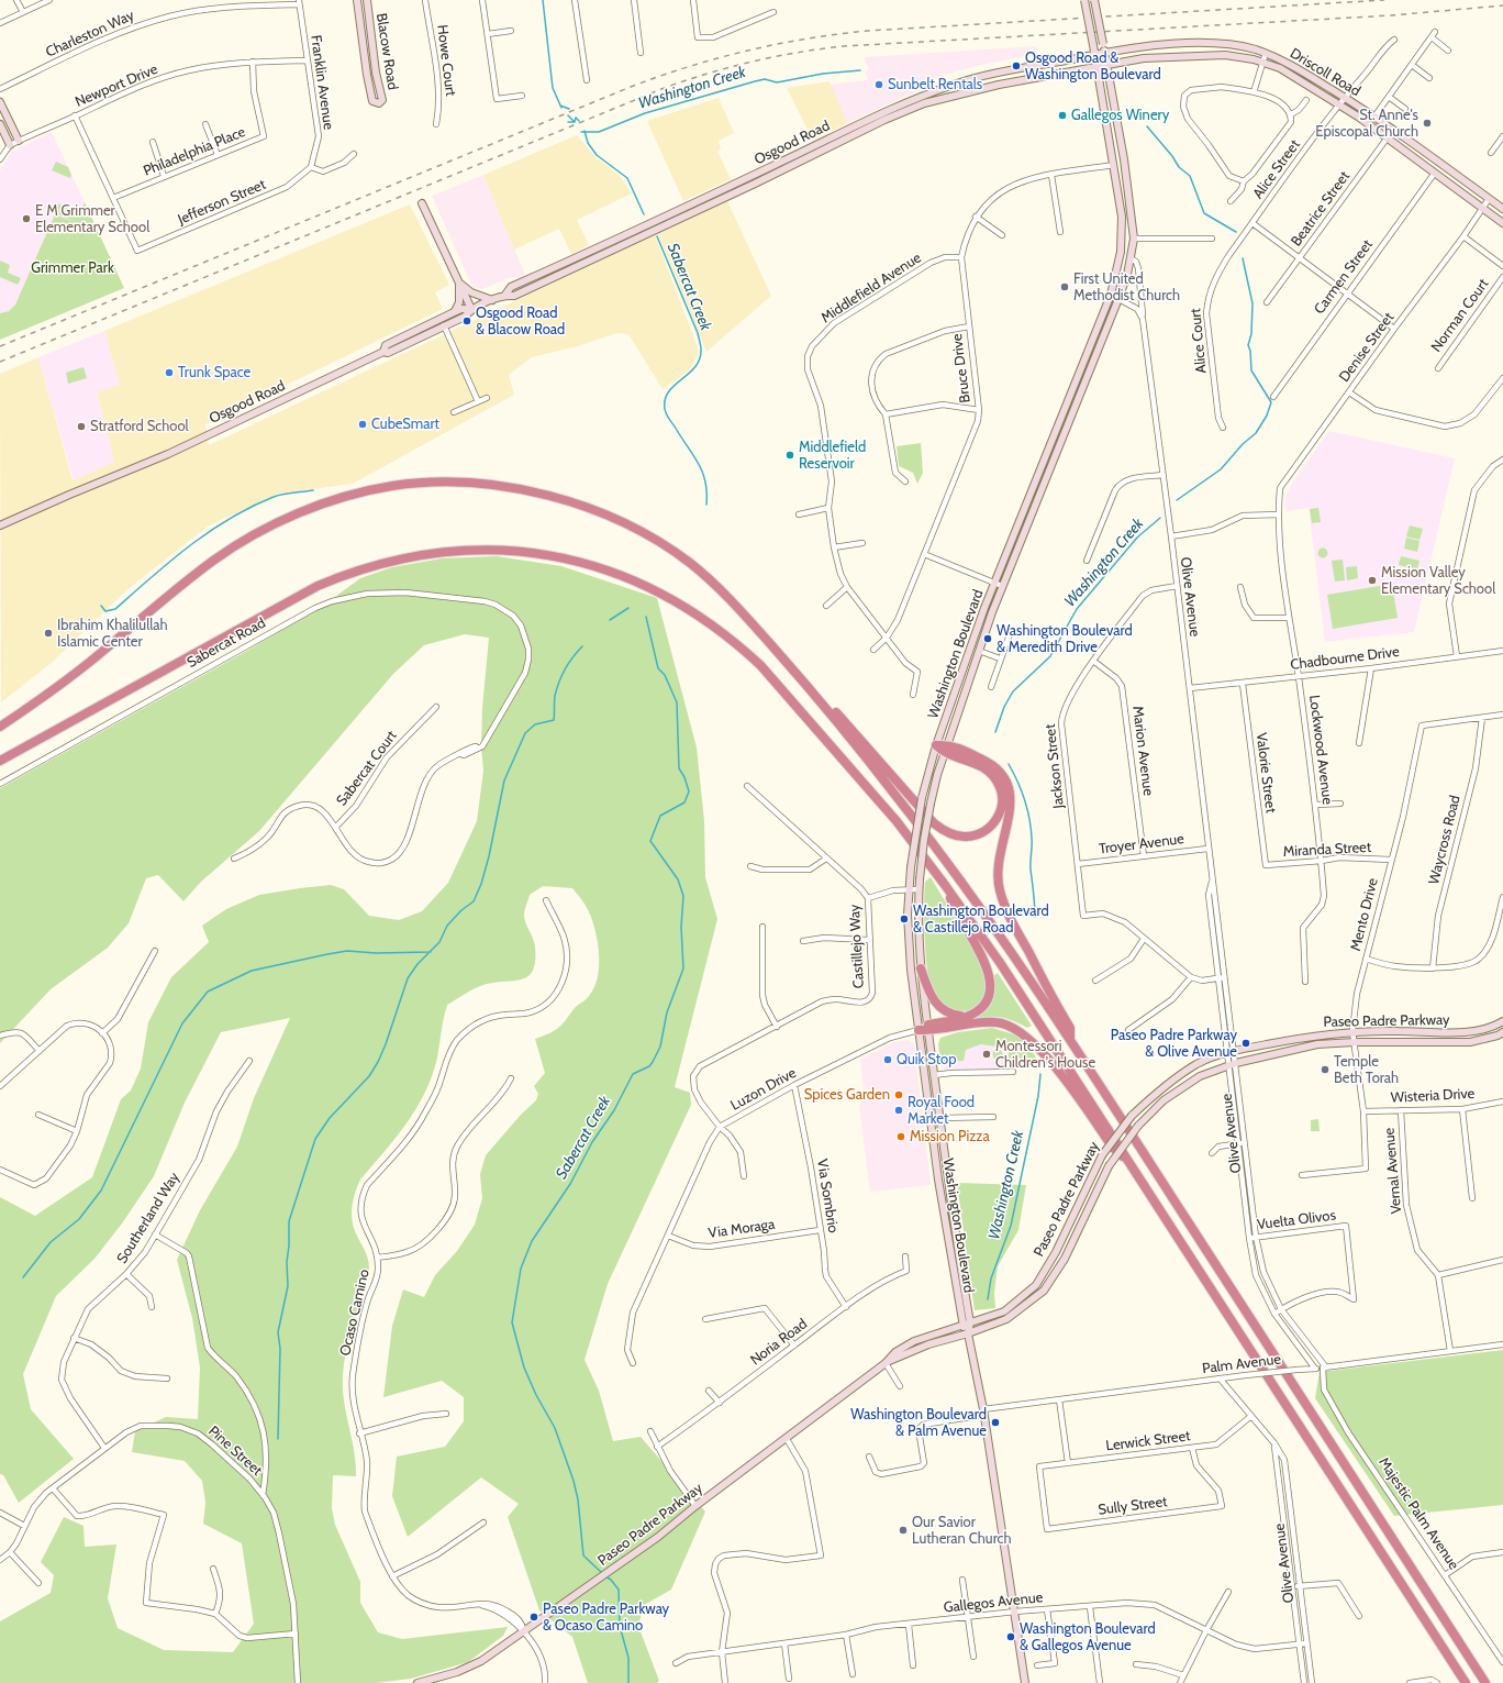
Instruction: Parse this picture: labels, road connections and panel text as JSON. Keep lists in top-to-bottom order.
{
  "streets": {
    "main road": [
      "Blacow Road",
      "Driscoll Road",
      "Osgood Road",
      "Washington Boulevard",
      "Paseo Padre Parkway"
    ],
    "street": [
      "Charleston Way",
      "Howe Court",
      "Franklin Avenue",
      "Newport Drive",
      "Philadelphia Place",
      "Alice Street",
      "Jefferson Street",
      "Beatrice Street",
      "Carmen Street",
      "Middlefield Avenue",
      "Norman Court",
      "Alice Court",
      "Denise Street",
      "Bruce Drive",
      "Olive Avenue",
      "Sabercat Road",
      "Chadbourne Drive",
      "Lockwood Avenue",
      "Marion Avenue",
      "Jackson Street",
      "Sabercat Court",
      "Valorie Street",
      "Waycross Road",
      "Troyer Avenue",
      "Miranda Street",
      "Mento Drive",
      "Castillejo Way",
      "Luzon Drive",
      "Wisteria Drive",
      "Vernal Avenue",
      "Via Sombrio",
      "Southerland Way",
      "Vuelta Olivos",
      "Via Moraga",
      "Ocaso Camino",
      "Noria Road",
      "Palm Avenue",
      "Lerwick Street",
      "Pine Street",
      "Sully Street",
      "Majestic Palm Avenue",
      "Gallegos Avenue"
    ]
  },
  "crossings": [
    ["Charleston Way", "Franklin Avenue"],
    ["Driscoll Road", "Osgood Road"],
    ["Driscoll Road", "Alice Street"],
    ["Driscoll Road", "Beatrice Street"],
    ["Driscoll Road", "Carmen Street"],
    ["Driscoll Road", "Denise Street"],
    ["Driscoll Road", "Washington Boulevard"],
    ["Franklin Avenue", "Newport Drive"],
    ["Franklin Avenue", "Jefferson Street"],
    ["Newport Drive", "Philadelphia Place"],
    ["Osgood Road", "Washington Boulevard"],
    ["Philadelphia Place", "Jefferson Street"],
    ["Alice Street", "Alice Court"],
    ["Middlefield Avenue", "Bruce Drive"],
    ["Denise Street", "Lockwood Avenue"],
    ["Bruce Drive", "Washington Boulevard"],
    ["Olive Avenue", "Washington Boulevard"],
    ["Olive Avenue", "Chadbourne Drive"],
    ["Olive Avenue", "Jackson Street"],
    ["Olive Avenue", "Troyer Avenue"],
    ["Olive Avenue", "Paseo Padre Parkway"],
    ["Olive Avenue", "Vuelta Olivos"],
    ["Olive Avenue", "Palm Avenue"],
    ["Olive Avenue", "Lerwick Street"],
    ["Olive Avenue", "Majestic Palm Avenue"],
    ["Olive Avenue", "Gallegos Avenue"],
    ["Sabercat Road", "Sabercat Court"],
    ["Washington Boulevard", "Paseo Padre Parkway"],
    ["Washington Boulevard", "Luzon Drive"],
    ["Washington Boulevard", "Palm Avenue"],
    ["Washington Boulevard", "Gallegos Avenue"],
    ["Chadbourne Drive", "Lockwood Avenue"],
    ["Chadbourne Drive", "Valorie Street"],
    ["Lockwood Avenue", "Miranda Street"],
    ["Marion Avenue", "Jackson Street"],
    ["Marion Avenue", "Troyer Avenue"],
    ["Jackson Street", "Troyer Avenue"],
    ["Valorie Street", "Miranda Street"],
    ["Waycross Road", "Mento Drive"],
    ["Miranda Street", "Mento Drive"],
    ["Mento Drive", "Paseo Padre Parkway"],
    ["Mento Drive", "Wisteria Drive"],
    ["Castillejo Way", "Luzon Drive"],
    ["Paseo Padre Parkway", "Ocaso Camino"],
    ["Luzon Drive", "Via Sombrio"],
    ["Luzon Drive", "Via Moraga"],
    ["Wisteria Drive", "Vernal Avenue"],
    ["Via Sombrio", "Via Moraga"],
    ["Via Sombrio", "Noria Road"],
    ["Southerland Way", "Pine Street"],
    ["Palm Avenue", "Majestic Palm Avenue"],
    ["Lerwick Street", "Sully Street"]
  ],
  "water": ["Washington Creek", "Sabercat Creek"],
  "parks": ["Grimmer Park"],
  "places": [
    "Osgood Road & Washington Boulevard",
    "Sunbelt Rentals",
    "Gallegos Winery",
    "St. Anne's Episcopal Church",
    "E M Grimmer Elementary School",
    "First United Methodist Church",
    "Osgood Road & Blacow Road",
    "Trunk Space",
    "CubeSmart",
    "Stratford School",
    "Middlefield Reservoir",
    "Mission Valley Elementary School",
    "Ibrahim Khalilullah Islamic Center",
    "Washington Boulevard & Meredith Drive",
    "Washington Boulevard & Castillejo Road",
    "Paseo Padre Parkway & Olive Avenue",
    "Montessori Children's House",
    "Quik Stop",
    "Temple Beth Torah",
    "Spices Garden",
    "Royal Food Market",
    "Mission Pizza",
    "Washington Boulevard & Palm Avenue",
    "Our Savior Lutheran Church",
    "Paseo Padre Parkway & Ocaso Camino",
    "Washington Boulevard & Gallegos Avenue"
  ]
}
